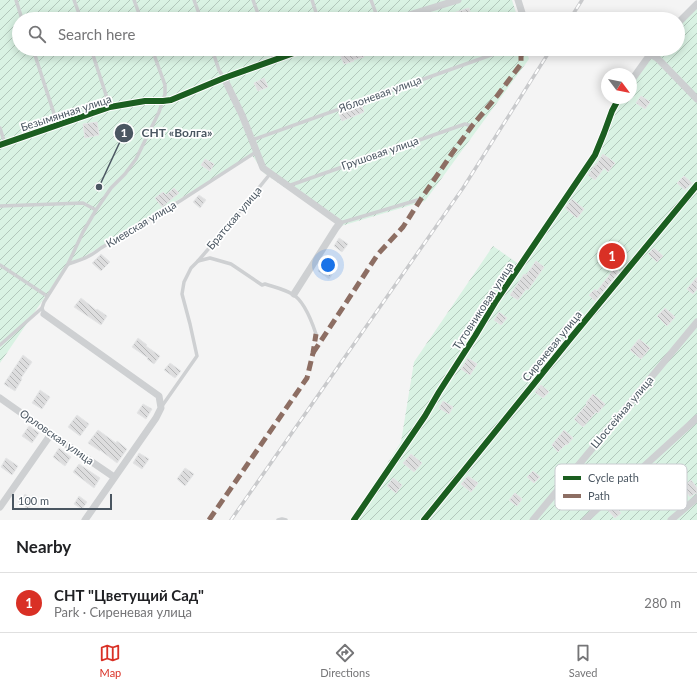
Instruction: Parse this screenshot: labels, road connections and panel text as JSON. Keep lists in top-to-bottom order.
{
  "streets": {
    "street": [
      "Безымянная улица",
      "Тутовниковая улица",
      "Сиреневая улица",
      "Шоссейная улица",
      "Орловская улица"
    ],
    "lane": [
      "Яблоневая улица",
      "Грушовая улица",
      "Братская улица",
      "Киевская улица"
    ]
  },
  "places": ["СНТ «Волга»"],
  "legend": ["Cycle path", "Path"],
  "scale_bar": "100 m",
  "north": "bottom right",
  "page": {
    "search": "Search here",
    "pins": "1",
    "scale": "100 m",
    "heading": "Nearby",
    "list": [
      {
        "mark": "1",
        "name": "СНТ \"Цветущий Сад\"",
        "note": "Park · Сиреневая улица",
        "value": "280 m"
      }
    ],
    "nav": ["Map", "Directions", "Saved"]
  }
}
